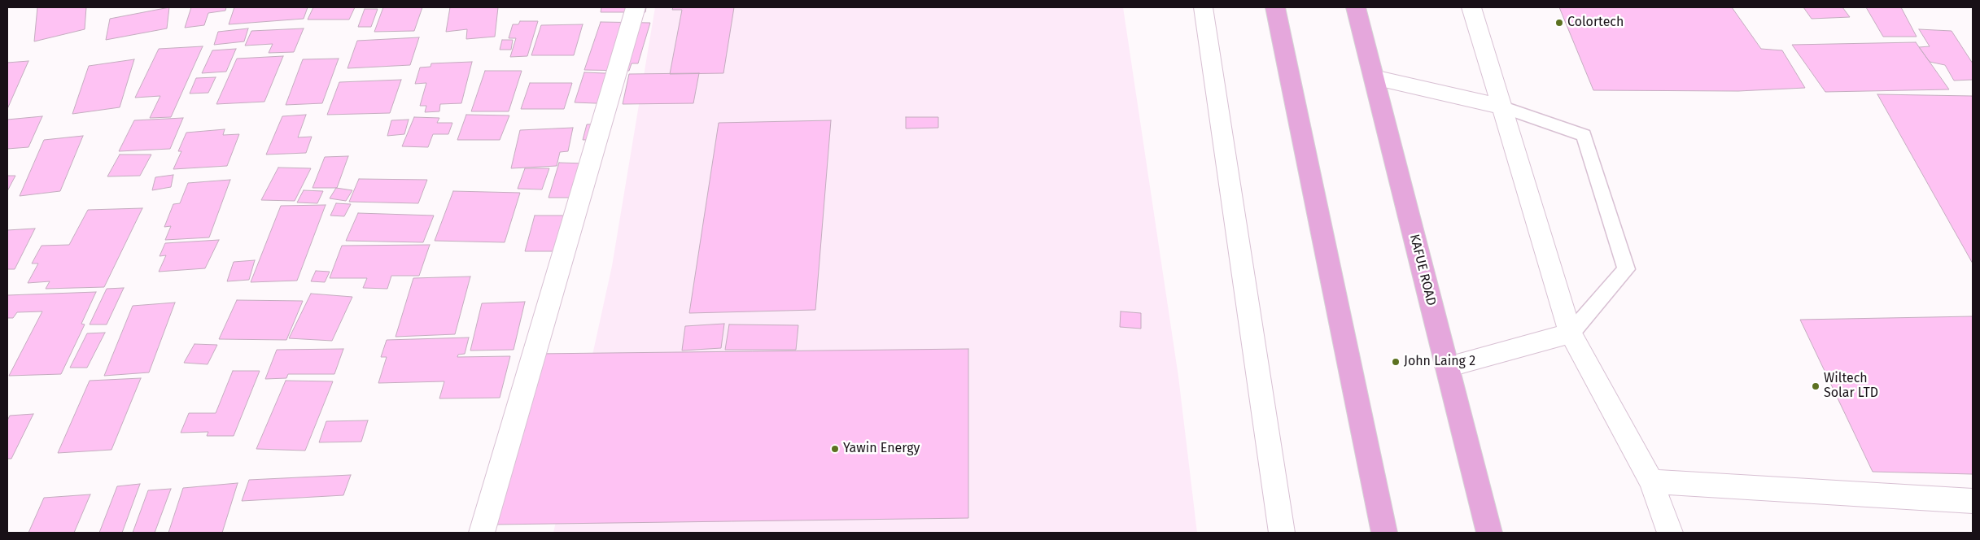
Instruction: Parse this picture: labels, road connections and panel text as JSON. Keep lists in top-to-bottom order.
{
  "streets": {
    "main road": ["KAFUE ROAD"]
  },
  "places": [
    "Colortech",
    "John Laing 2",
    "Wiltech Solar LTD",
    "Yawin Energy"
  ]
}
